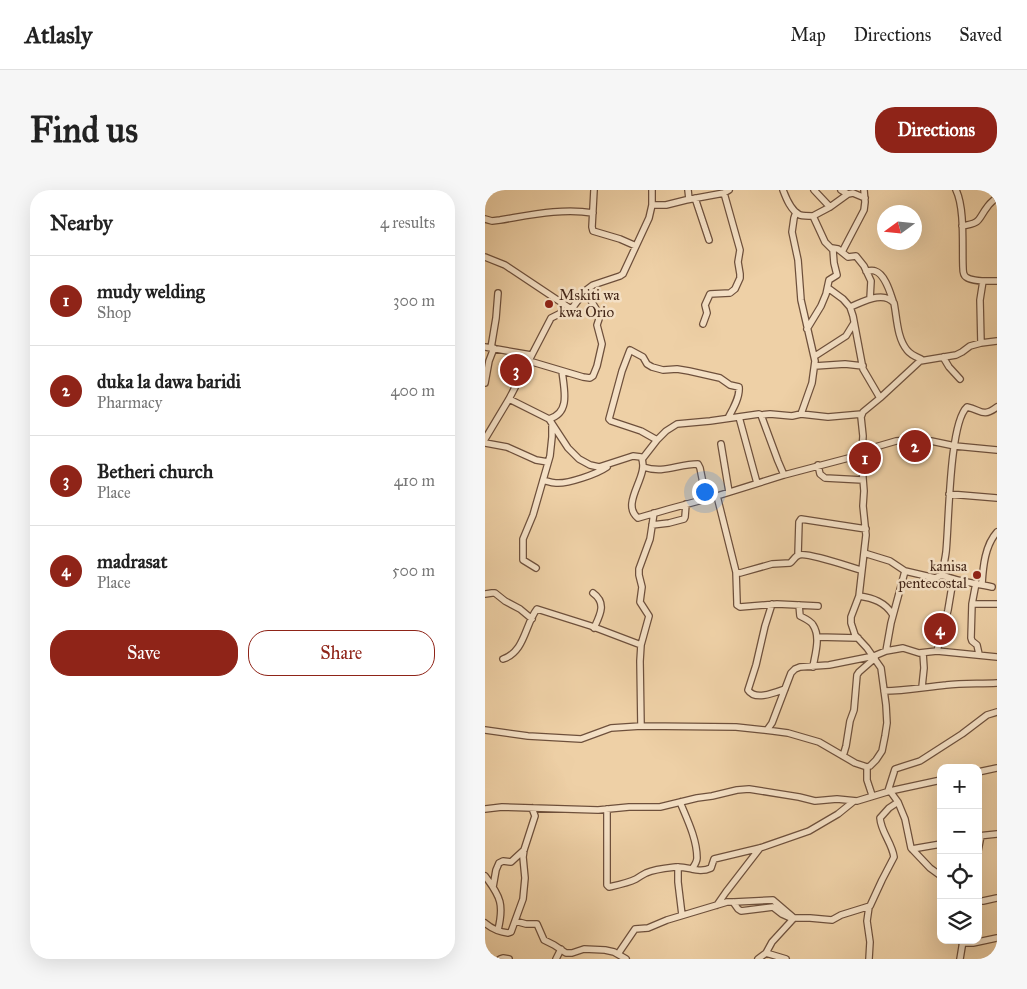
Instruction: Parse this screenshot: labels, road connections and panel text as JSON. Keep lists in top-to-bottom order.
{
  "places": ["Mskiti wa kwa Orio", "kanisa pentecostal"],
  "north": "left",
  "page": {
    "header": "Atlasly",
    "nav": ["Map", "Directions", "Saved"],
    "buttons": [
      "Directions",
      ["Save", "Share"]
    ],
    "title": "Find us",
    "heading": ["Nearby", "4 results"],
    "list": [
      {
        "mark": "1",
        "name": "mudy welding",
        "note": "Shop",
        "value": "300 m"
      },
      {
        "mark": "2",
        "name": "duka la dawa baridi",
        "note": "Pharmacy",
        "value": "400 m"
      },
      {
        "mark": "3",
        "name": "Betheri church",
        "note": "Place",
        "value": "410 m"
      },
      {
        "mark": "4",
        "name": "madrasat",
        "note": "Place",
        "value": "500 m"
      }
    ],
    "pins": [
      "3",
      "2",
      "1",
      "4"
    ],
    "map_buttons": ["+", "−"]
  }
}
